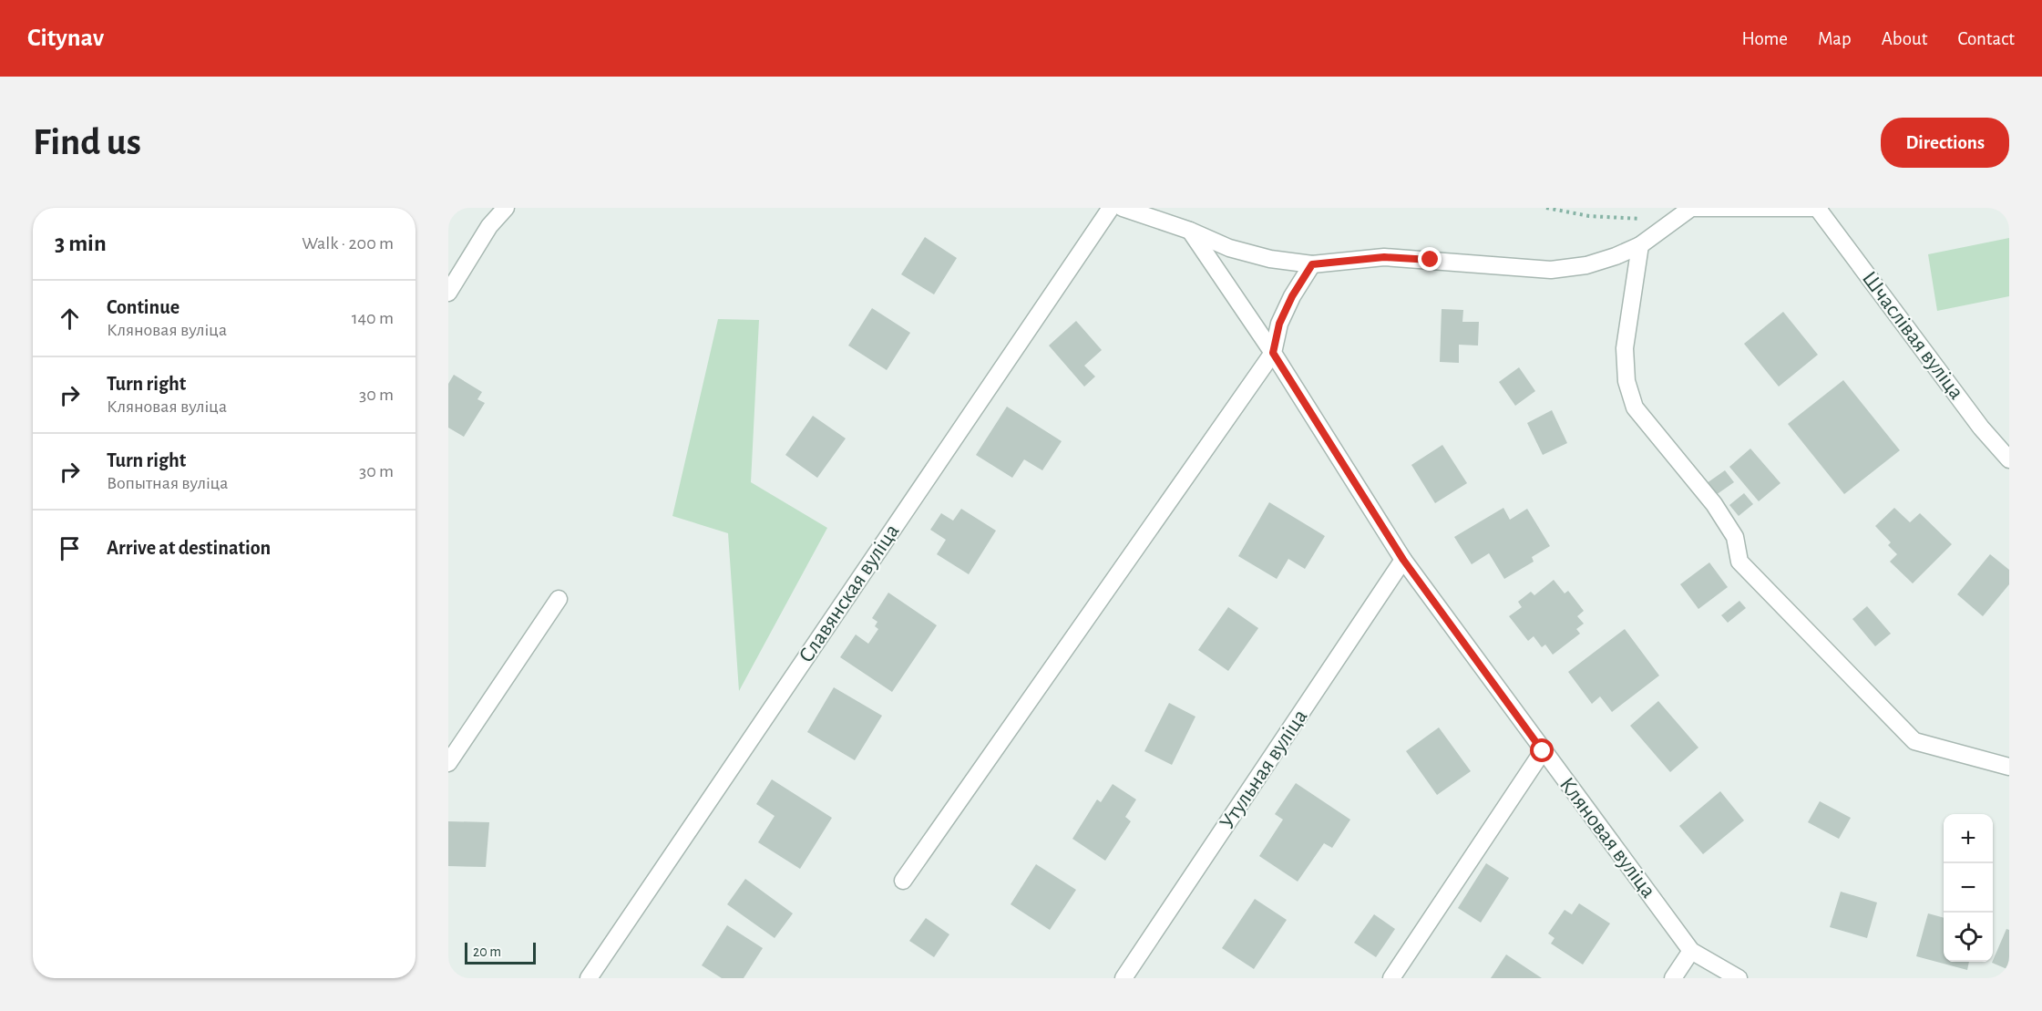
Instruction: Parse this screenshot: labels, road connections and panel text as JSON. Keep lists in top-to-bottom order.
{
  "streets": {
    "street": [
      "Шчаслівая вуліца",
      "Славянская вуліца",
      "Утульная вуліца",
      "Кляновая вуліца"
    ]
  },
  "crossings": [
    ["Утульная вуліца", "Кляновая вуліца"]
  ],
  "scale_bar": "20 m",
  "page": {
    "header": "Citynav",
    "nav": [
      "Home",
      "Map",
      "About",
      "Contact"
    ],
    "buttons": "Directions",
    "title": "Find us",
    "heading": ["3 min", "Walk · 200 m"],
    "list": [
      ["Continue", "Кляновая вуліца", "140 m"],
      ["Turn right", "Кляновая вуліца", "30 m"],
      ["Turn right", "Вопытная вуліца", "30 m"],
      "Arrive at destination"
    ],
    "map_buttons": ["+", "−"],
    "scale": "20 m"
  }
}
